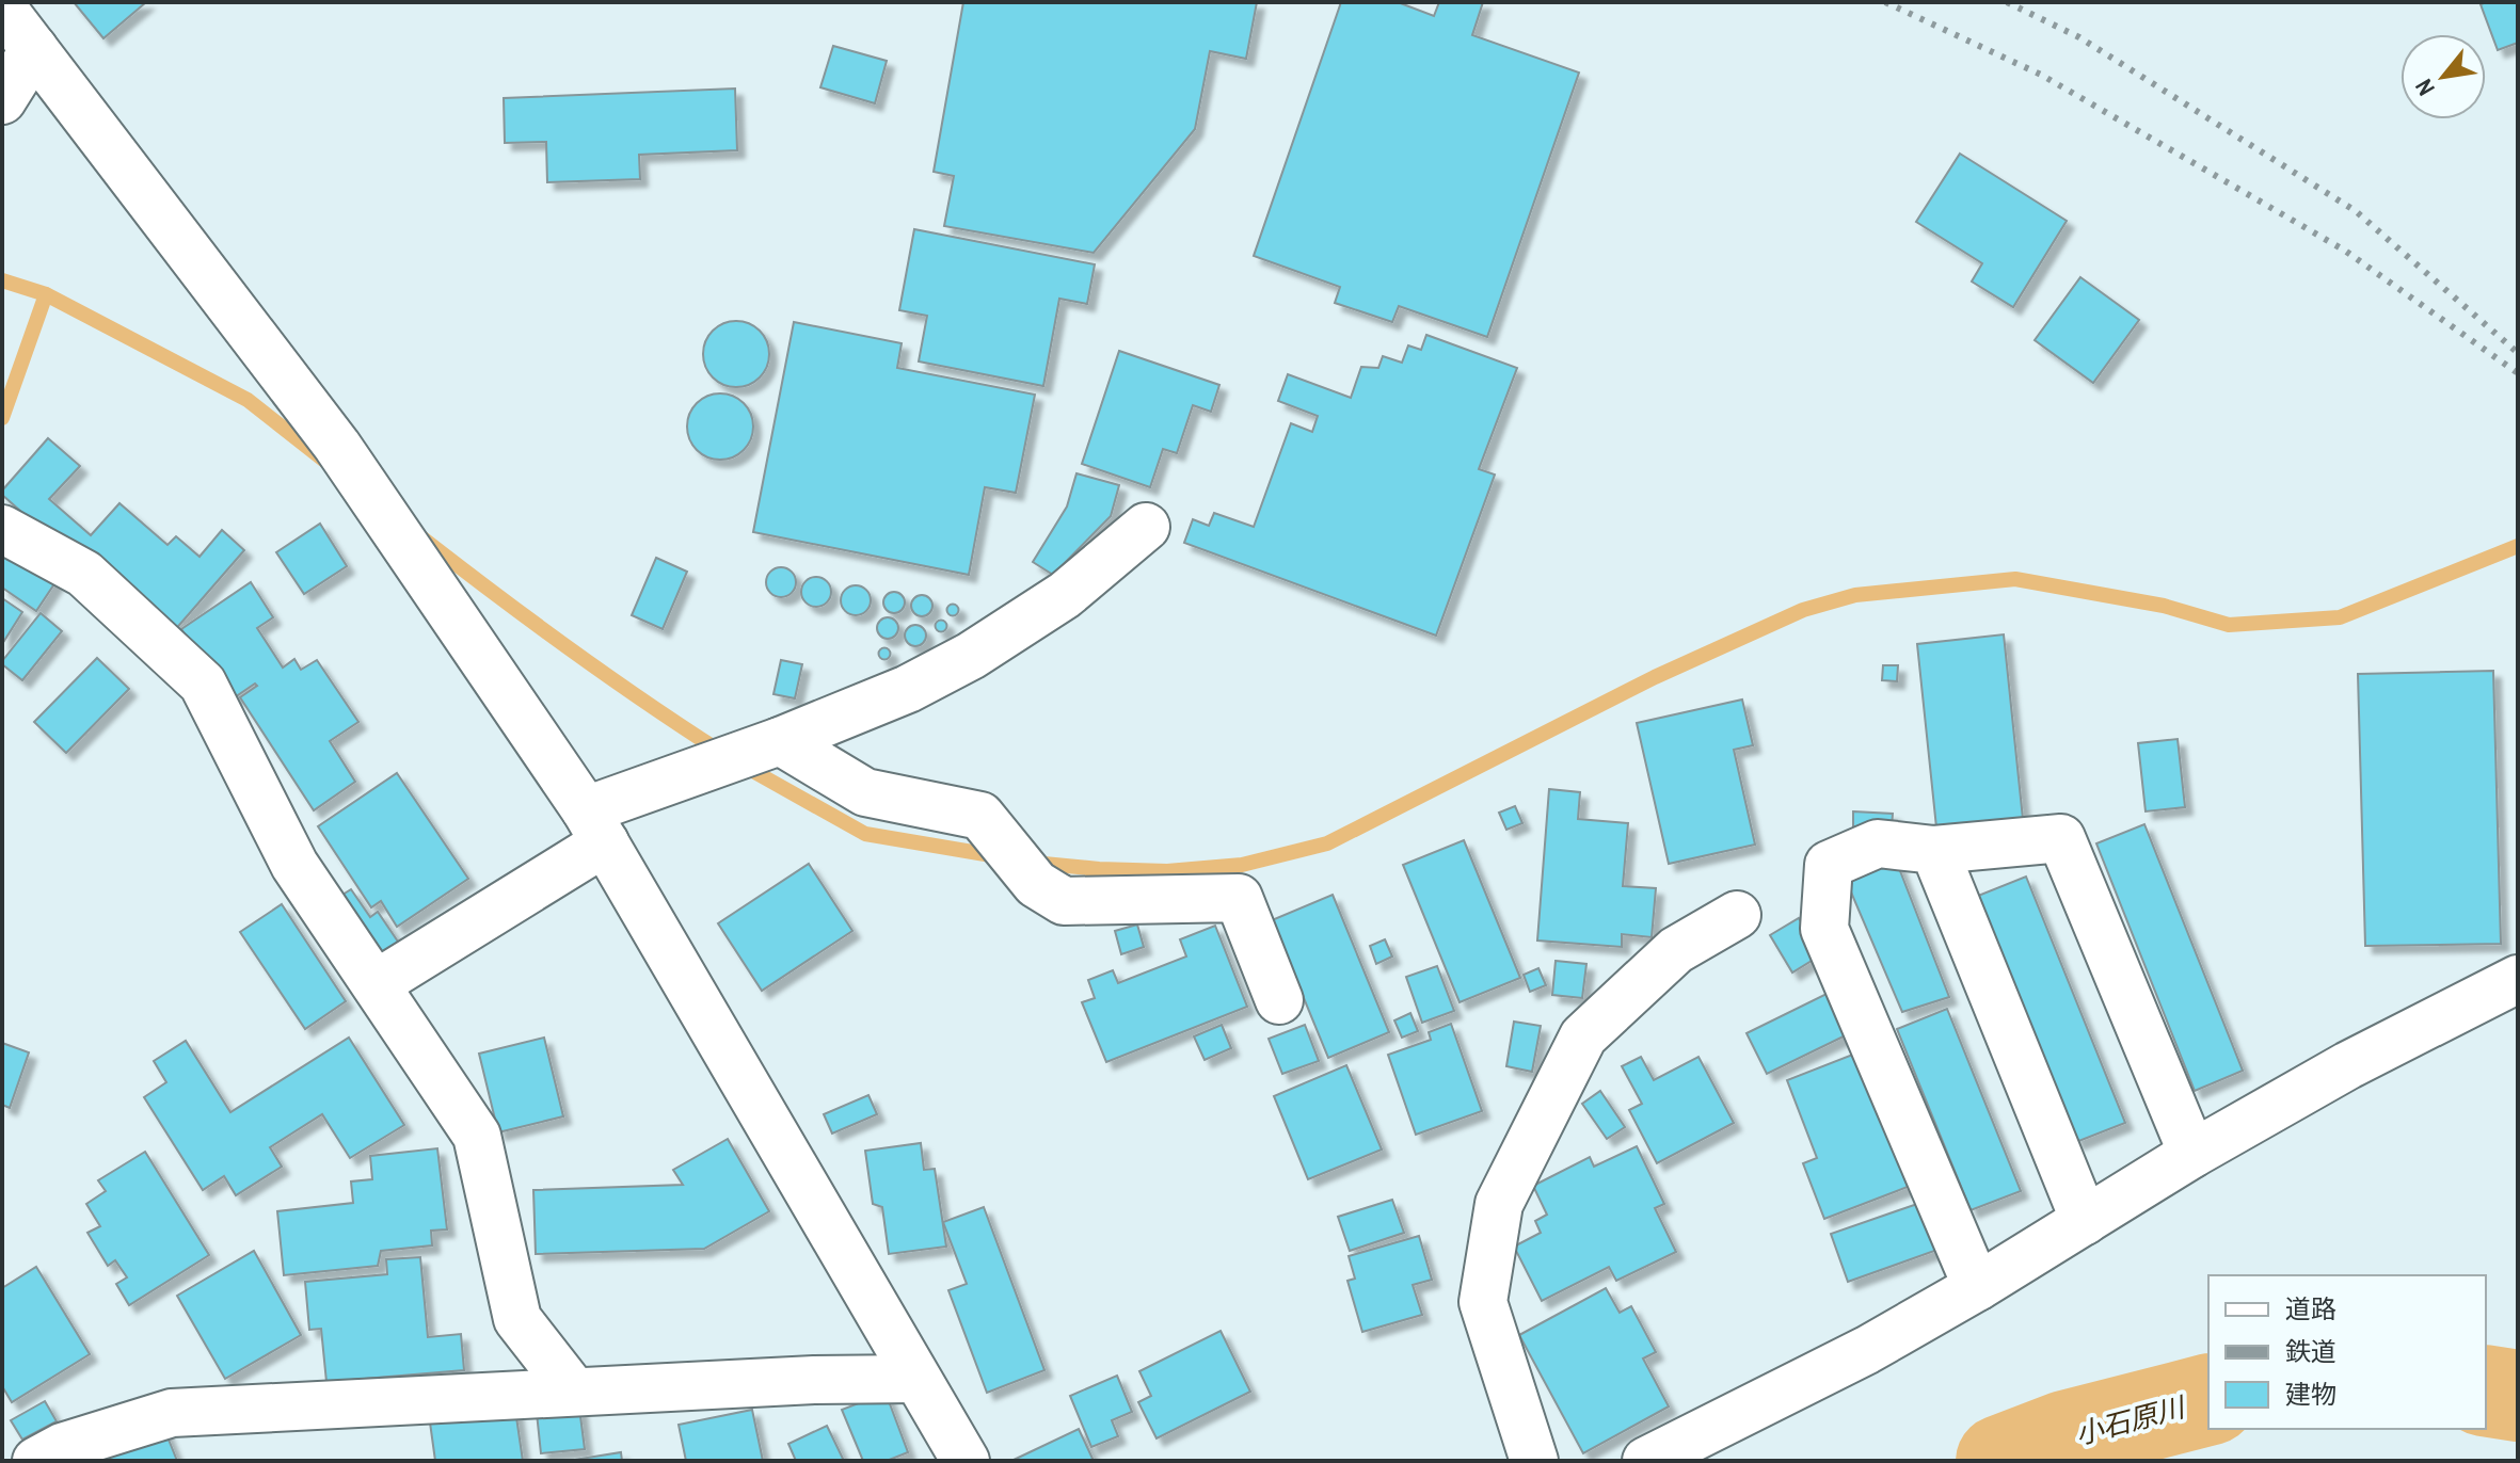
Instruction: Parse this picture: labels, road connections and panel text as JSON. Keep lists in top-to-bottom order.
{
  "water": ["小石原川"],
  "legend": ["道路", "鉄道", "建物"],
  "north": "bottom left"
}
